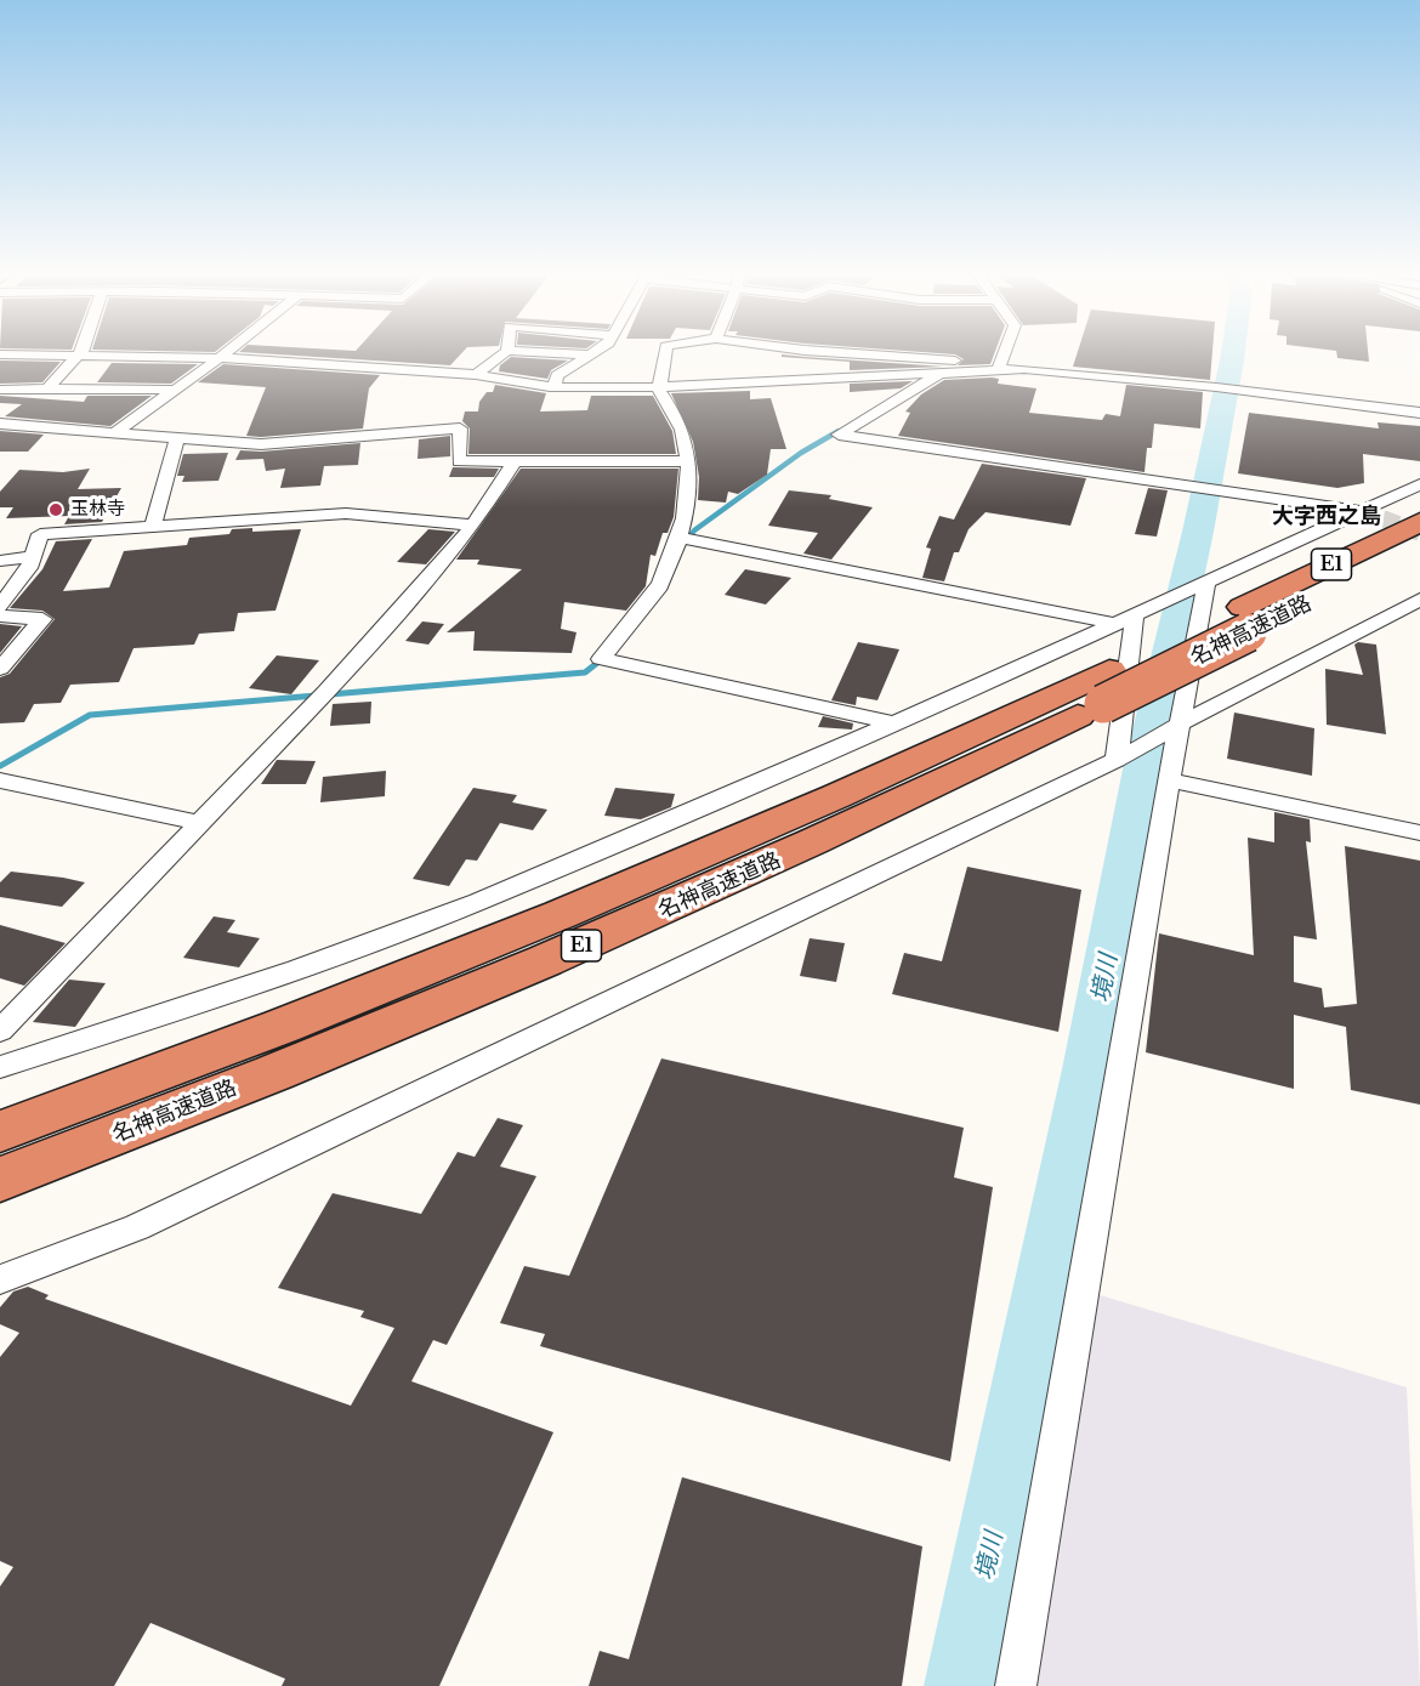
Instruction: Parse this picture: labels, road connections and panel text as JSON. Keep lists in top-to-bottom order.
{
  "streets": {
    "highway": ["E1", "名神高速道路"]
  },
  "districts": ["大字西之島"],
  "water": ["境川"],
  "places": ["玉林寺"]
}
